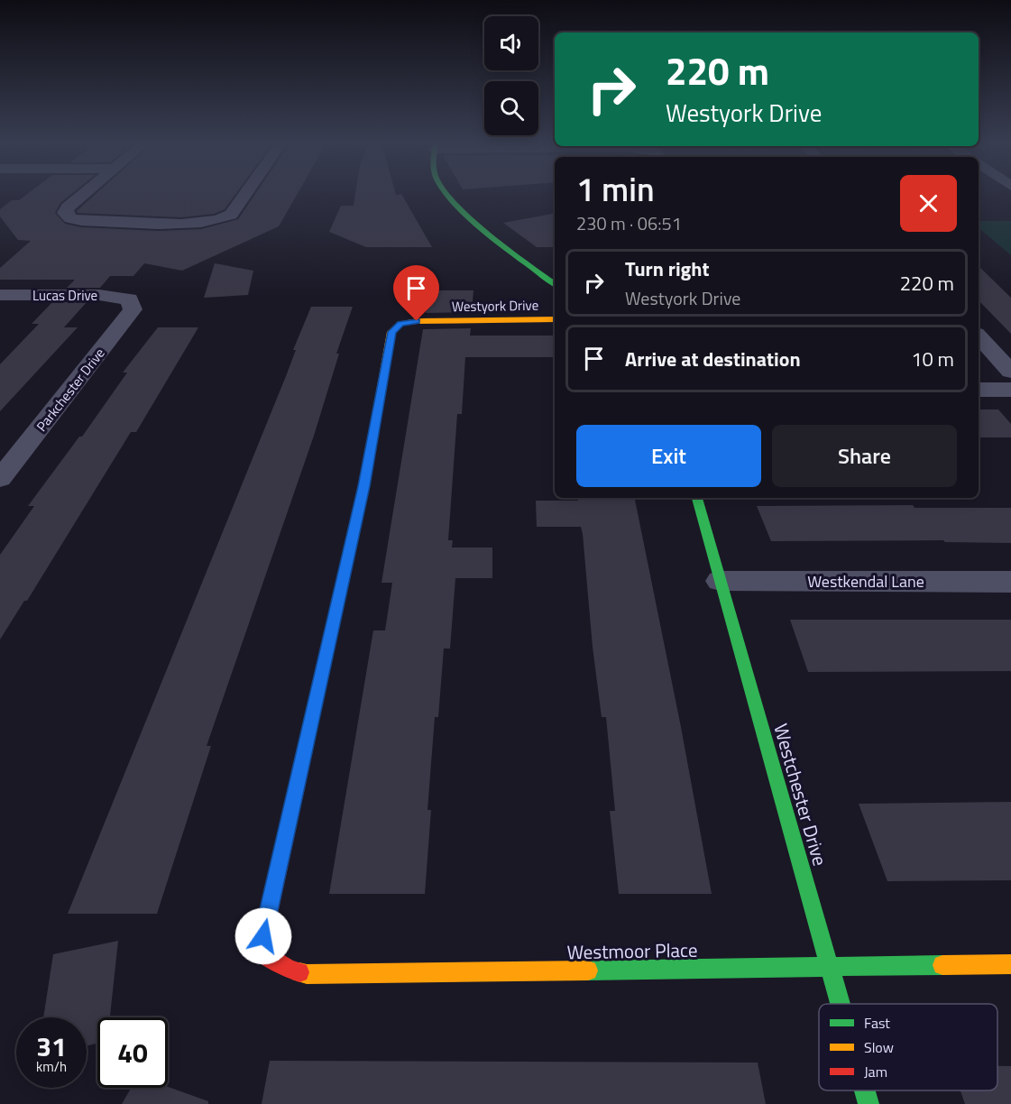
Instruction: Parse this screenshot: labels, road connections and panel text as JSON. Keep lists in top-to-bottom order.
{
  "streets": {
    "street": [
      "Lucas Drive",
      "Westyork Drive",
      "Parkchester Drive",
      "Westkendal Lane",
      "Westchester Drive",
      "Westmoor Place"
    ]
  },
  "crossings": [
    ["Lucas Drive", "Parkchester Drive"],
    ["Westyork Drive", "Westmoor Place"],
    ["Westkendal Lane", "Westchester Drive"],
    ["Westchester Drive", "Westmoor Place"]
  ],
  "legend": ["Fast", "Slow", "Jam"],
  "page": {
    "turn": ["220 m", "Westyork Drive"],
    "heading": ["1 min", "230 m · 06:51"],
    "list": [
      {
        "name": "Turn right",
        "note": "Westyork Drive",
        "value": "220 m"
      },
      {
        "name": "Arrive at destination",
        "value": "10 m"
      }
    ],
    "buttons": ["Exit", "Share"],
    "speed": "31 km/h",
    "limit": "40"
  }
}
